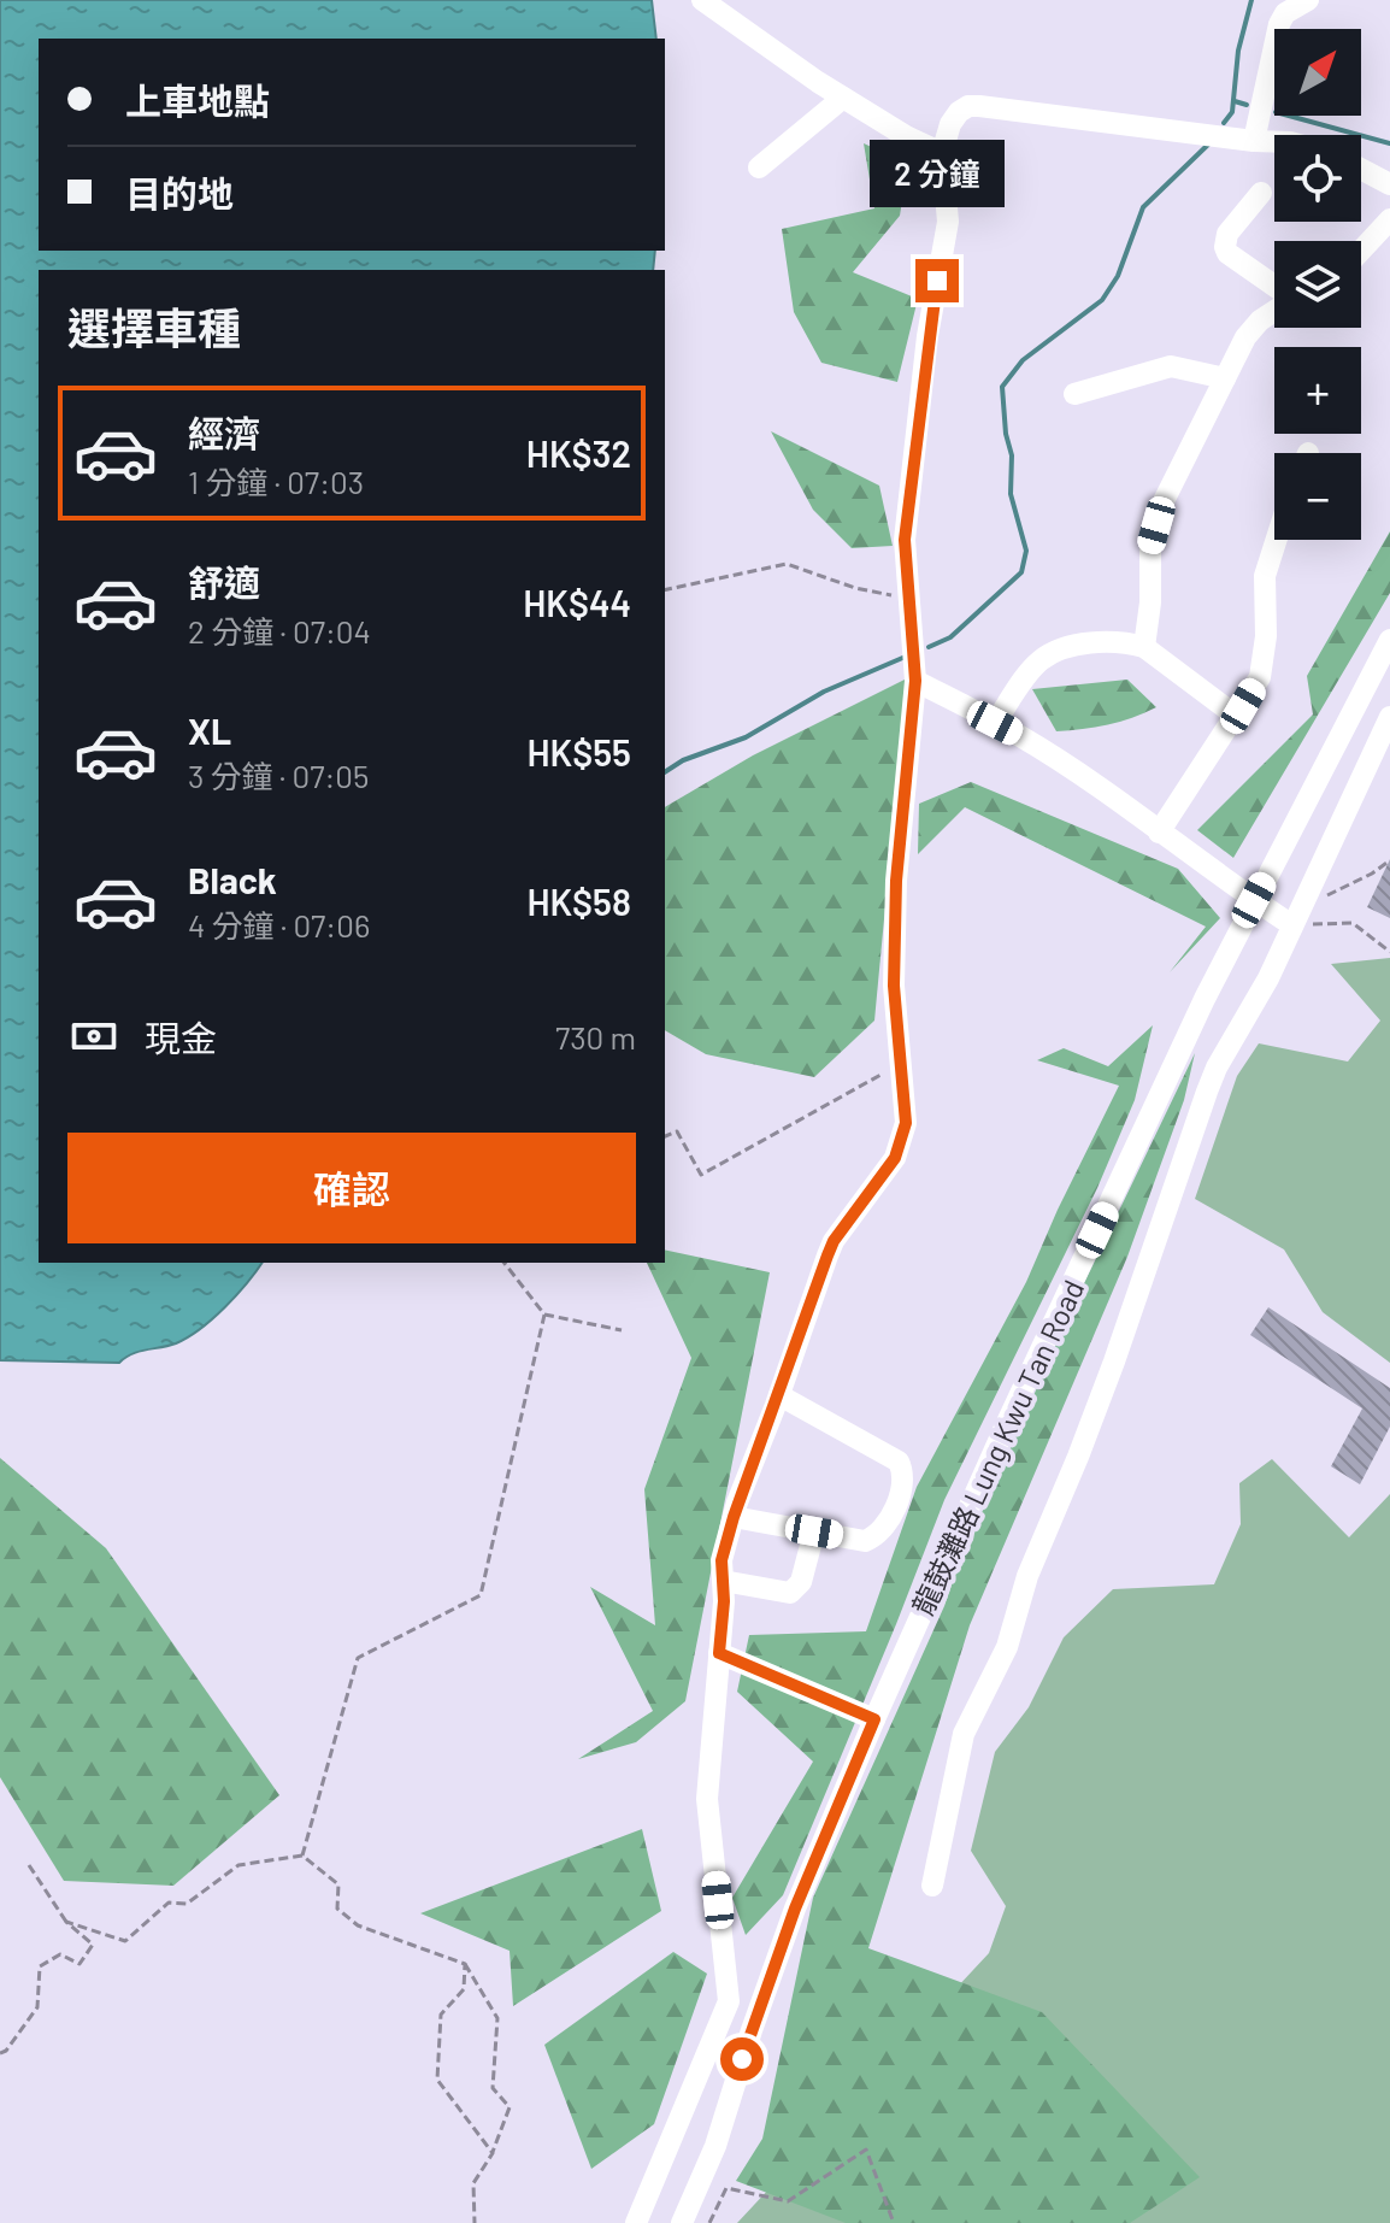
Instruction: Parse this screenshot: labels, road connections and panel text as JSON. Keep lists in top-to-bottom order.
{
  "streets": {
    "street": ["龍鼓灘路 Lung Kwu Tan Road"]
  },
  "north": "top right",
  "page": {
    "map_buttons": ["+", "−"],
    "banner": ["上車地點", "目的地"],
    "bubble": "2 分鐘",
    "heading": "選擇車種",
    "list": [
      {
        "name": "經濟",
        "note": "1 分鐘 · 07:03",
        "value": "HK$32"
      },
      {
        "name": "舒適",
        "note": "2 分鐘 · 07:04",
        "value": "HK$44"
      },
      {
        "name": "XL",
        "note": "3 分鐘 · 07:05",
        "value": "HK$55"
      },
      {
        "name": "Black",
        "note": "4 分鐘 · 07:06",
        "value": "HK$58"
      }
    ],
    "pay": ["現金", "730 m"],
    "buttons": "確認"
  }
}
